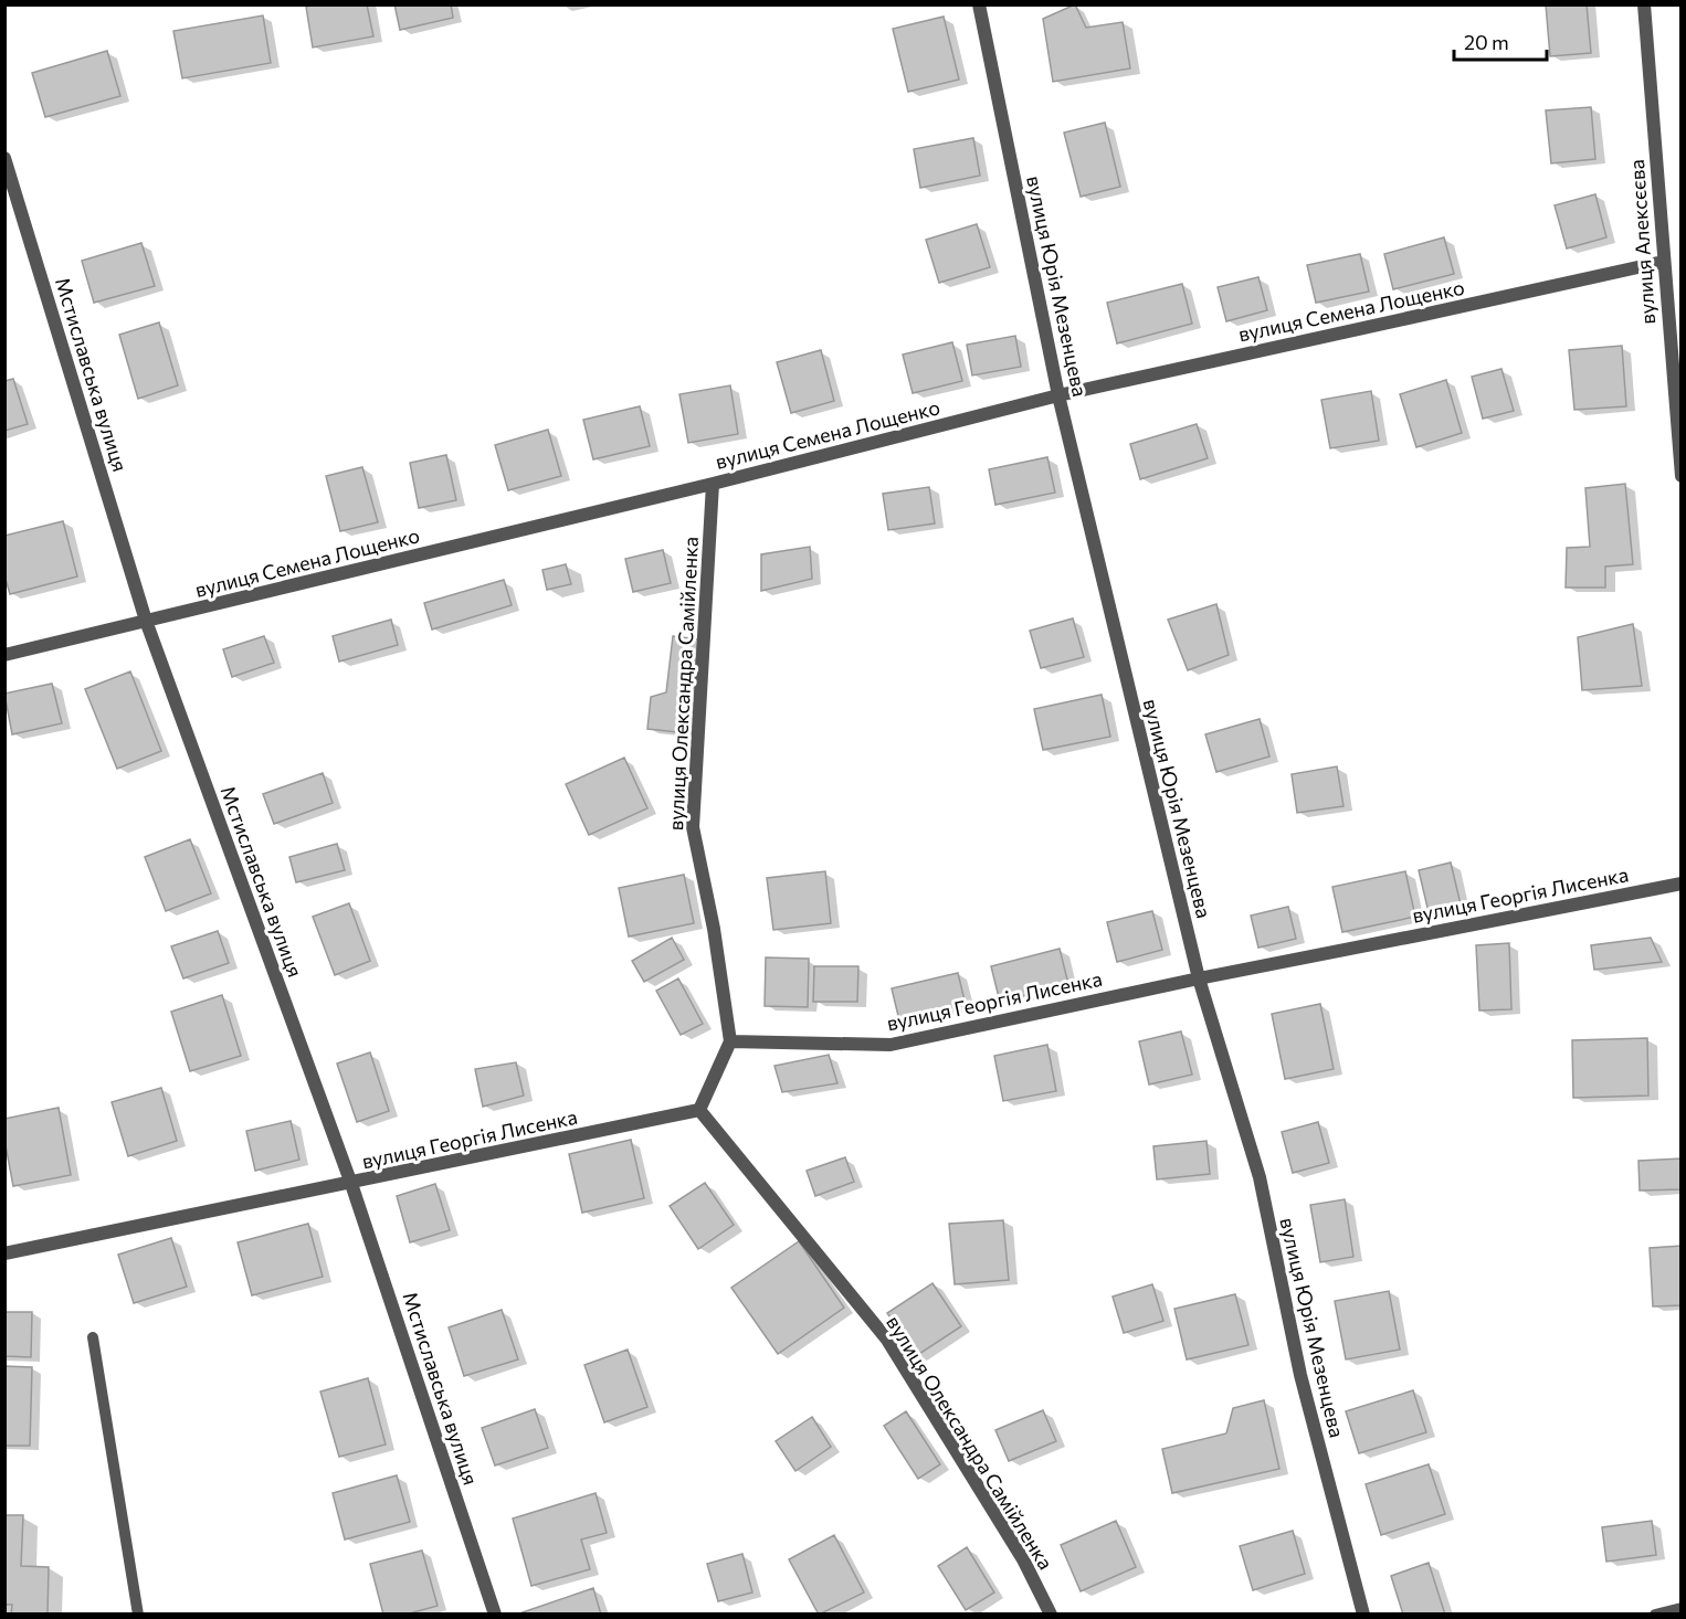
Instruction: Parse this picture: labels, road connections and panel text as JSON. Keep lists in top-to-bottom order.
{
  "streets": {
    "street": [
      "вулиця Алексєєва",
      "вулиця Юрія Мезенцева",
      "вулиця Семена Лощенко",
      "Мстиславська вулиця",
      "вулиця Олександра Самійленка",
      "вулиця Георгія Лисенка"
    ]
  },
  "crossings": [
    ["вулиця Алексєєва", "вулиця Семена Лощенко"],
    ["вулиця Юрія Мезенцева", "вулиця Семена Лощенко"],
    ["вулиця Юрія Мезенцева", "вулиця Георгія Лисенка"],
    ["вулиця Семена Лощенко", "Мстиславська вулиця"],
    ["вулиця Семена Лощенко", "вулиця Олександра Самійленка"],
    ["Мстиславська вулиця", "вулиця Георгія Лисенка"],
    ["вулиця Олександра Самійленка", "вулиця Георгія Лисенка"]
  ],
  "scale_bar": "20 m"
}
